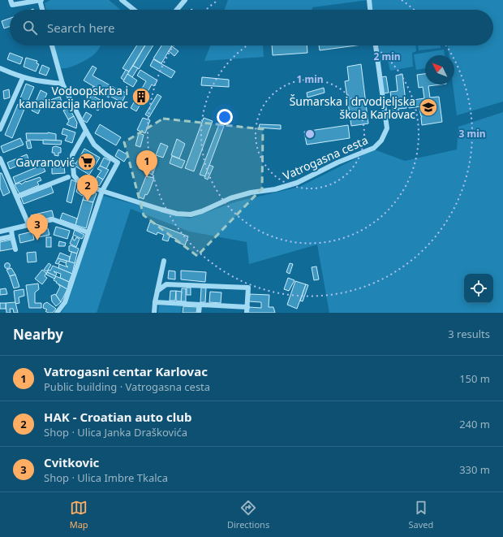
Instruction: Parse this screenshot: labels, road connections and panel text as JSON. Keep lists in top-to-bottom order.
{
  "streets": {
    "street": ["Vatrogasna cesta"]
  },
  "places": {
    "building": ["Vodoopskrba i kanalizacija Karlovac"],
    "school or university": ["Šumarska i drvodjeljska škola Karlovac"],
    "supermarket": ["Gavranović"]
  },
  "north": "top left",
  "page": {
    "search": "Search here",
    "pins": ["1", "2", "3"],
    "heading": ["Nearby", "3 results"],
    "list": [
      {
        "mark": "1",
        "name": "Vatrogasni centar Karlovac",
        "note": "Public building · Vatrogasna cesta",
        "value": "150 m"
      },
      {
        "mark": "2",
        "name": "HAK - Croatian auto club",
        "note": "Shop · Ulica Janka Draškovića",
        "value": "240 m"
      },
      {
        "mark": "3",
        "name": "Cvitkovic",
        "note": "Shop · Ulica Imbre Tkalca",
        "value": "330 m"
      }
    ],
    "nav": ["Map", "Directions", "Saved"]
  },
  "rings": ["2 min", "1 min", "3 min"]
}
